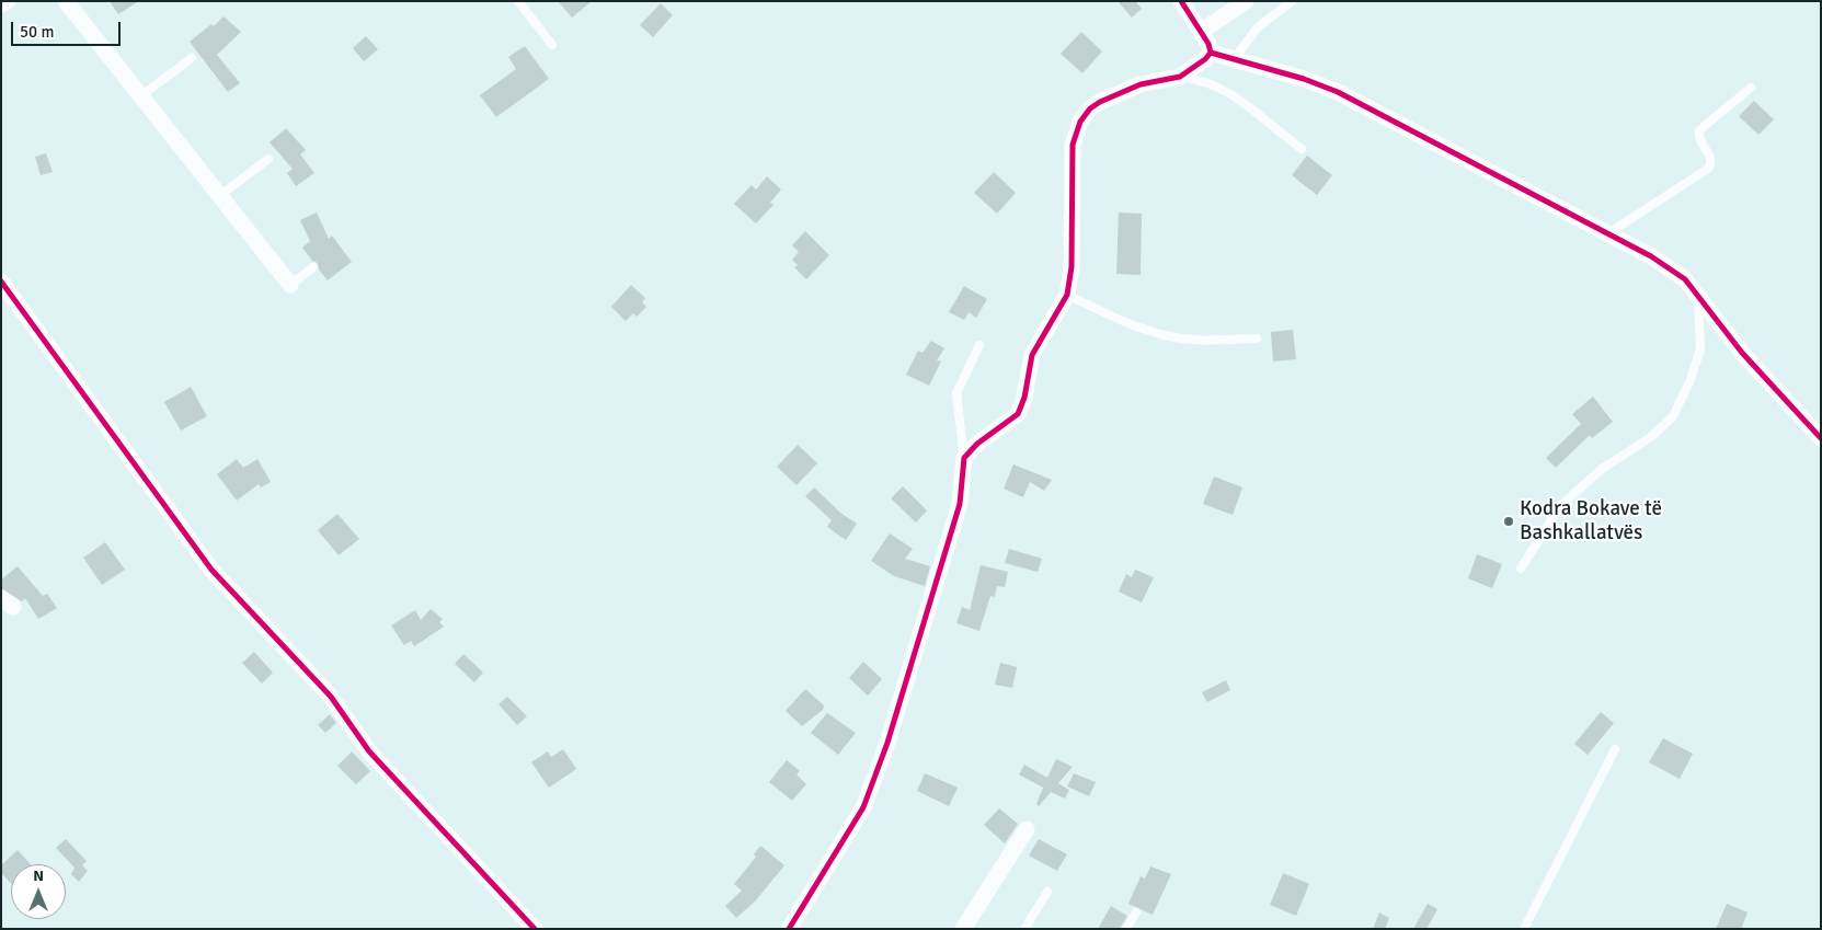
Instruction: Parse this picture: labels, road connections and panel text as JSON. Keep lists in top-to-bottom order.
{
  "places": ["Kodra Bokave të Bashkallatvës"],
  "scale_bar": "50 m",
  "north": "top"
}
